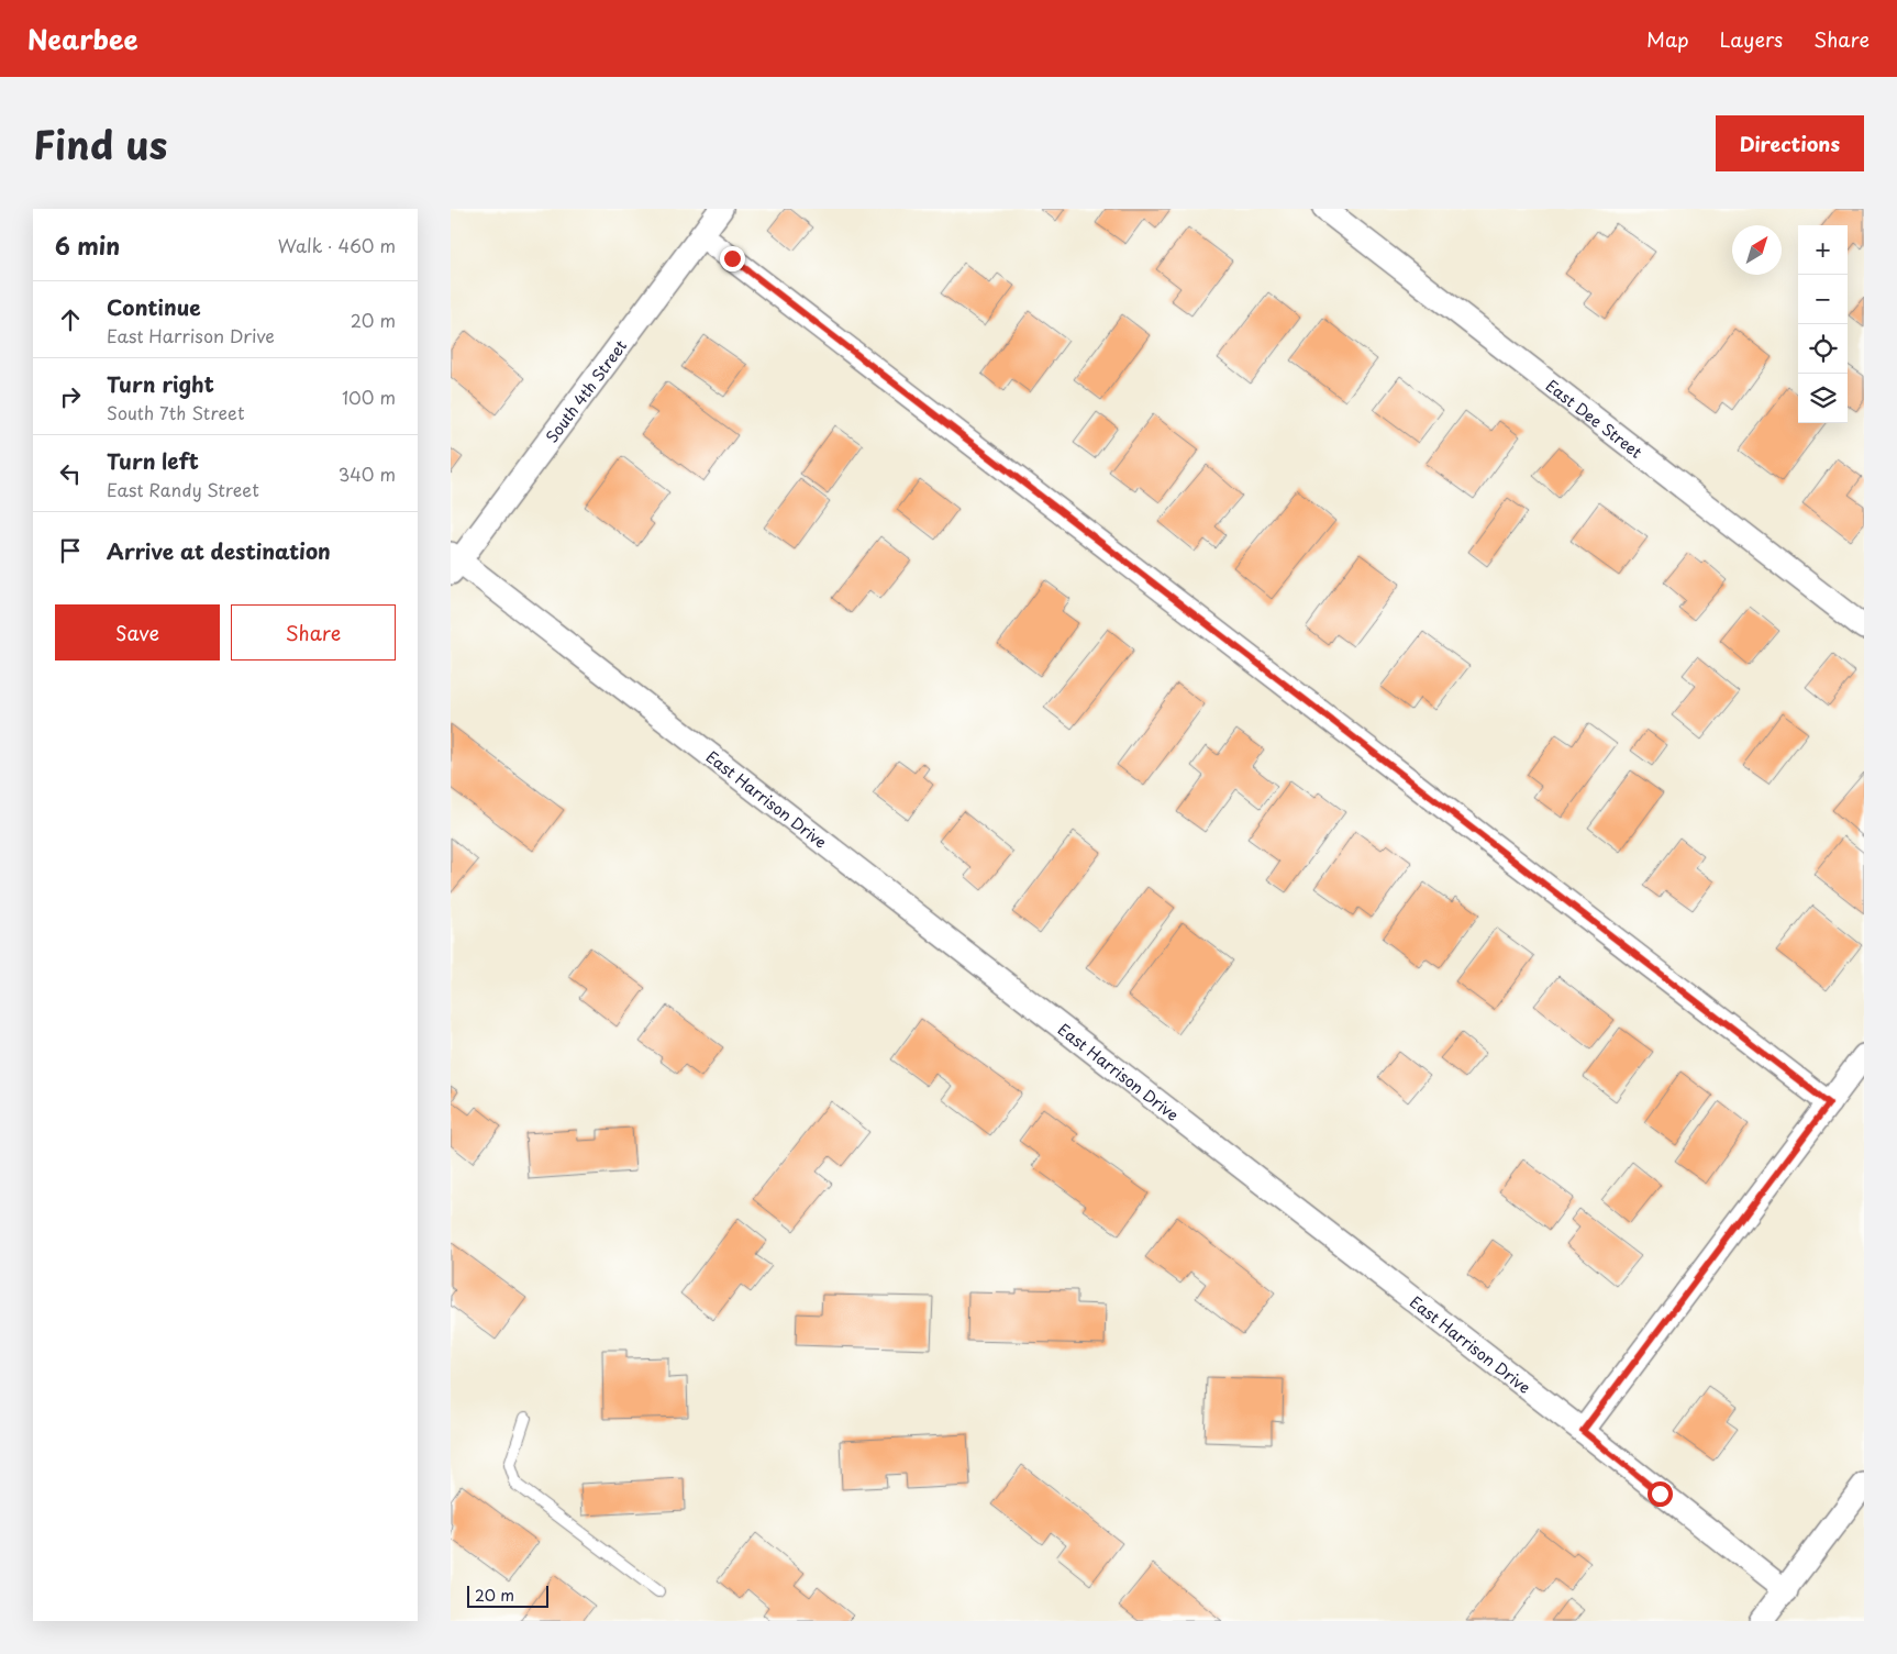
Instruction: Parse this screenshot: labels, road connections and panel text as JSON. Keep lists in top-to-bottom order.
{
  "streets": {
    "street": ["South 4th Street", "East Dee Street", "East Harrison Drive"]
  },
  "crossings": [
    ["South 4th Street", "East Harrison Drive"]
  ],
  "scale_bar": "20 m",
  "north": "top right",
  "page": {
    "header": "Nearbee",
    "nav": ["Map", "Layers", "Share"],
    "title": "Find us",
    "buttons": [
      "Directions",
      ["Save", "Share"]
    ],
    "heading": ["6 min", "Walk · 460 m"],
    "map_buttons": ["+", "−"],
    "list": [
      ["Continue", "East Harrison Drive", "20 m"],
      ["Turn right", "South 7th Street", "100 m"],
      ["Turn left", "East Randy Street", "340 m"],
      "Arrive at destination"
    ],
    "scale": "20 m"
  }
}
